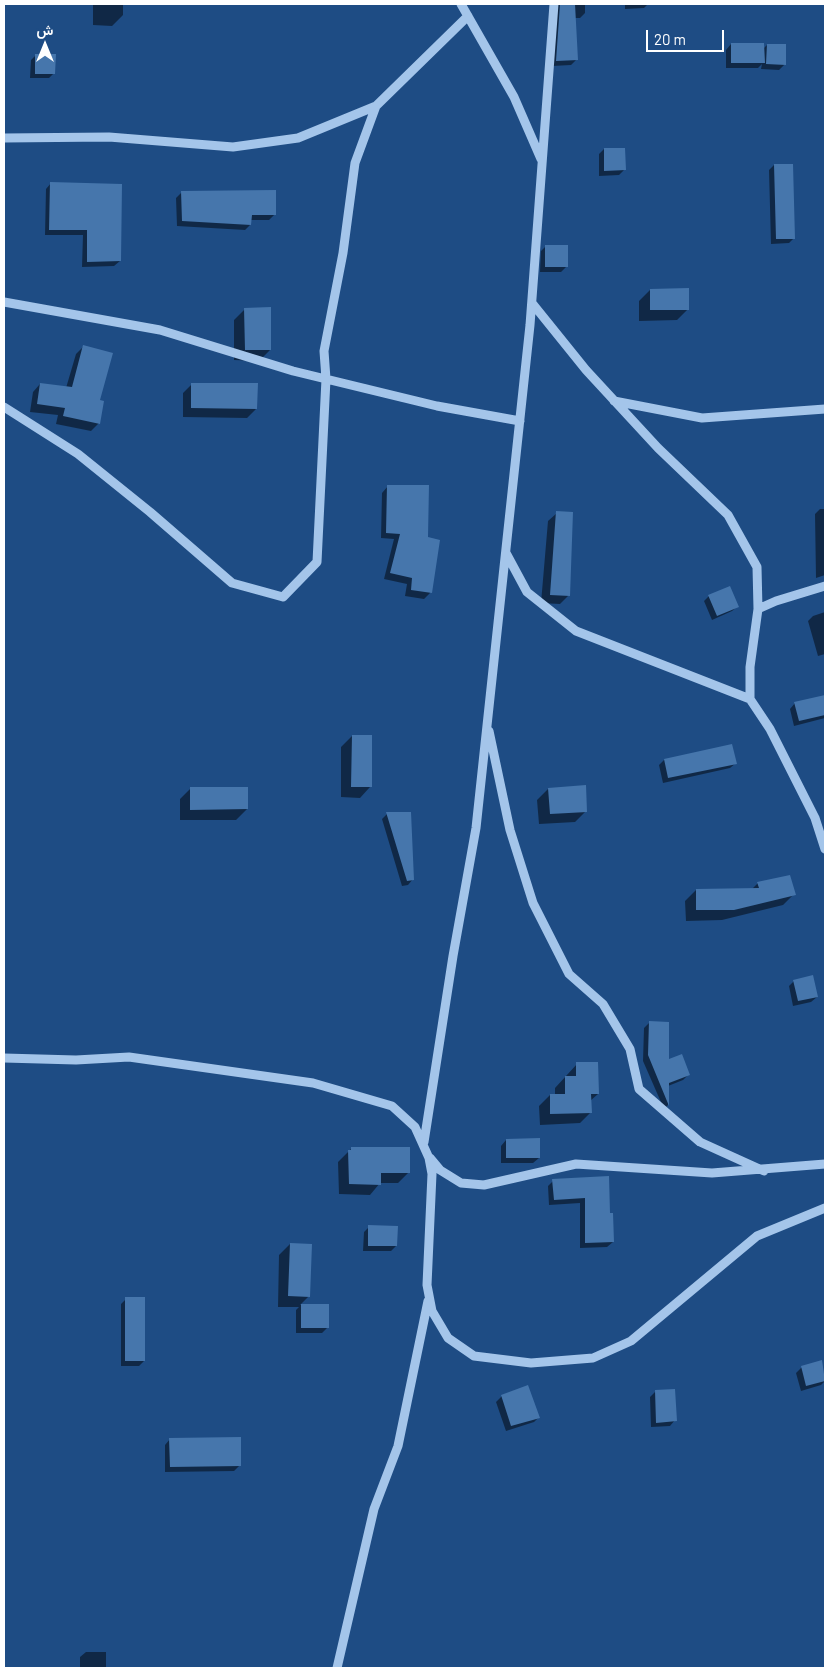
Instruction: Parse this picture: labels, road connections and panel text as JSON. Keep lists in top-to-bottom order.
{
  "scale_bar": "20 m",
  "north": "top"
}
